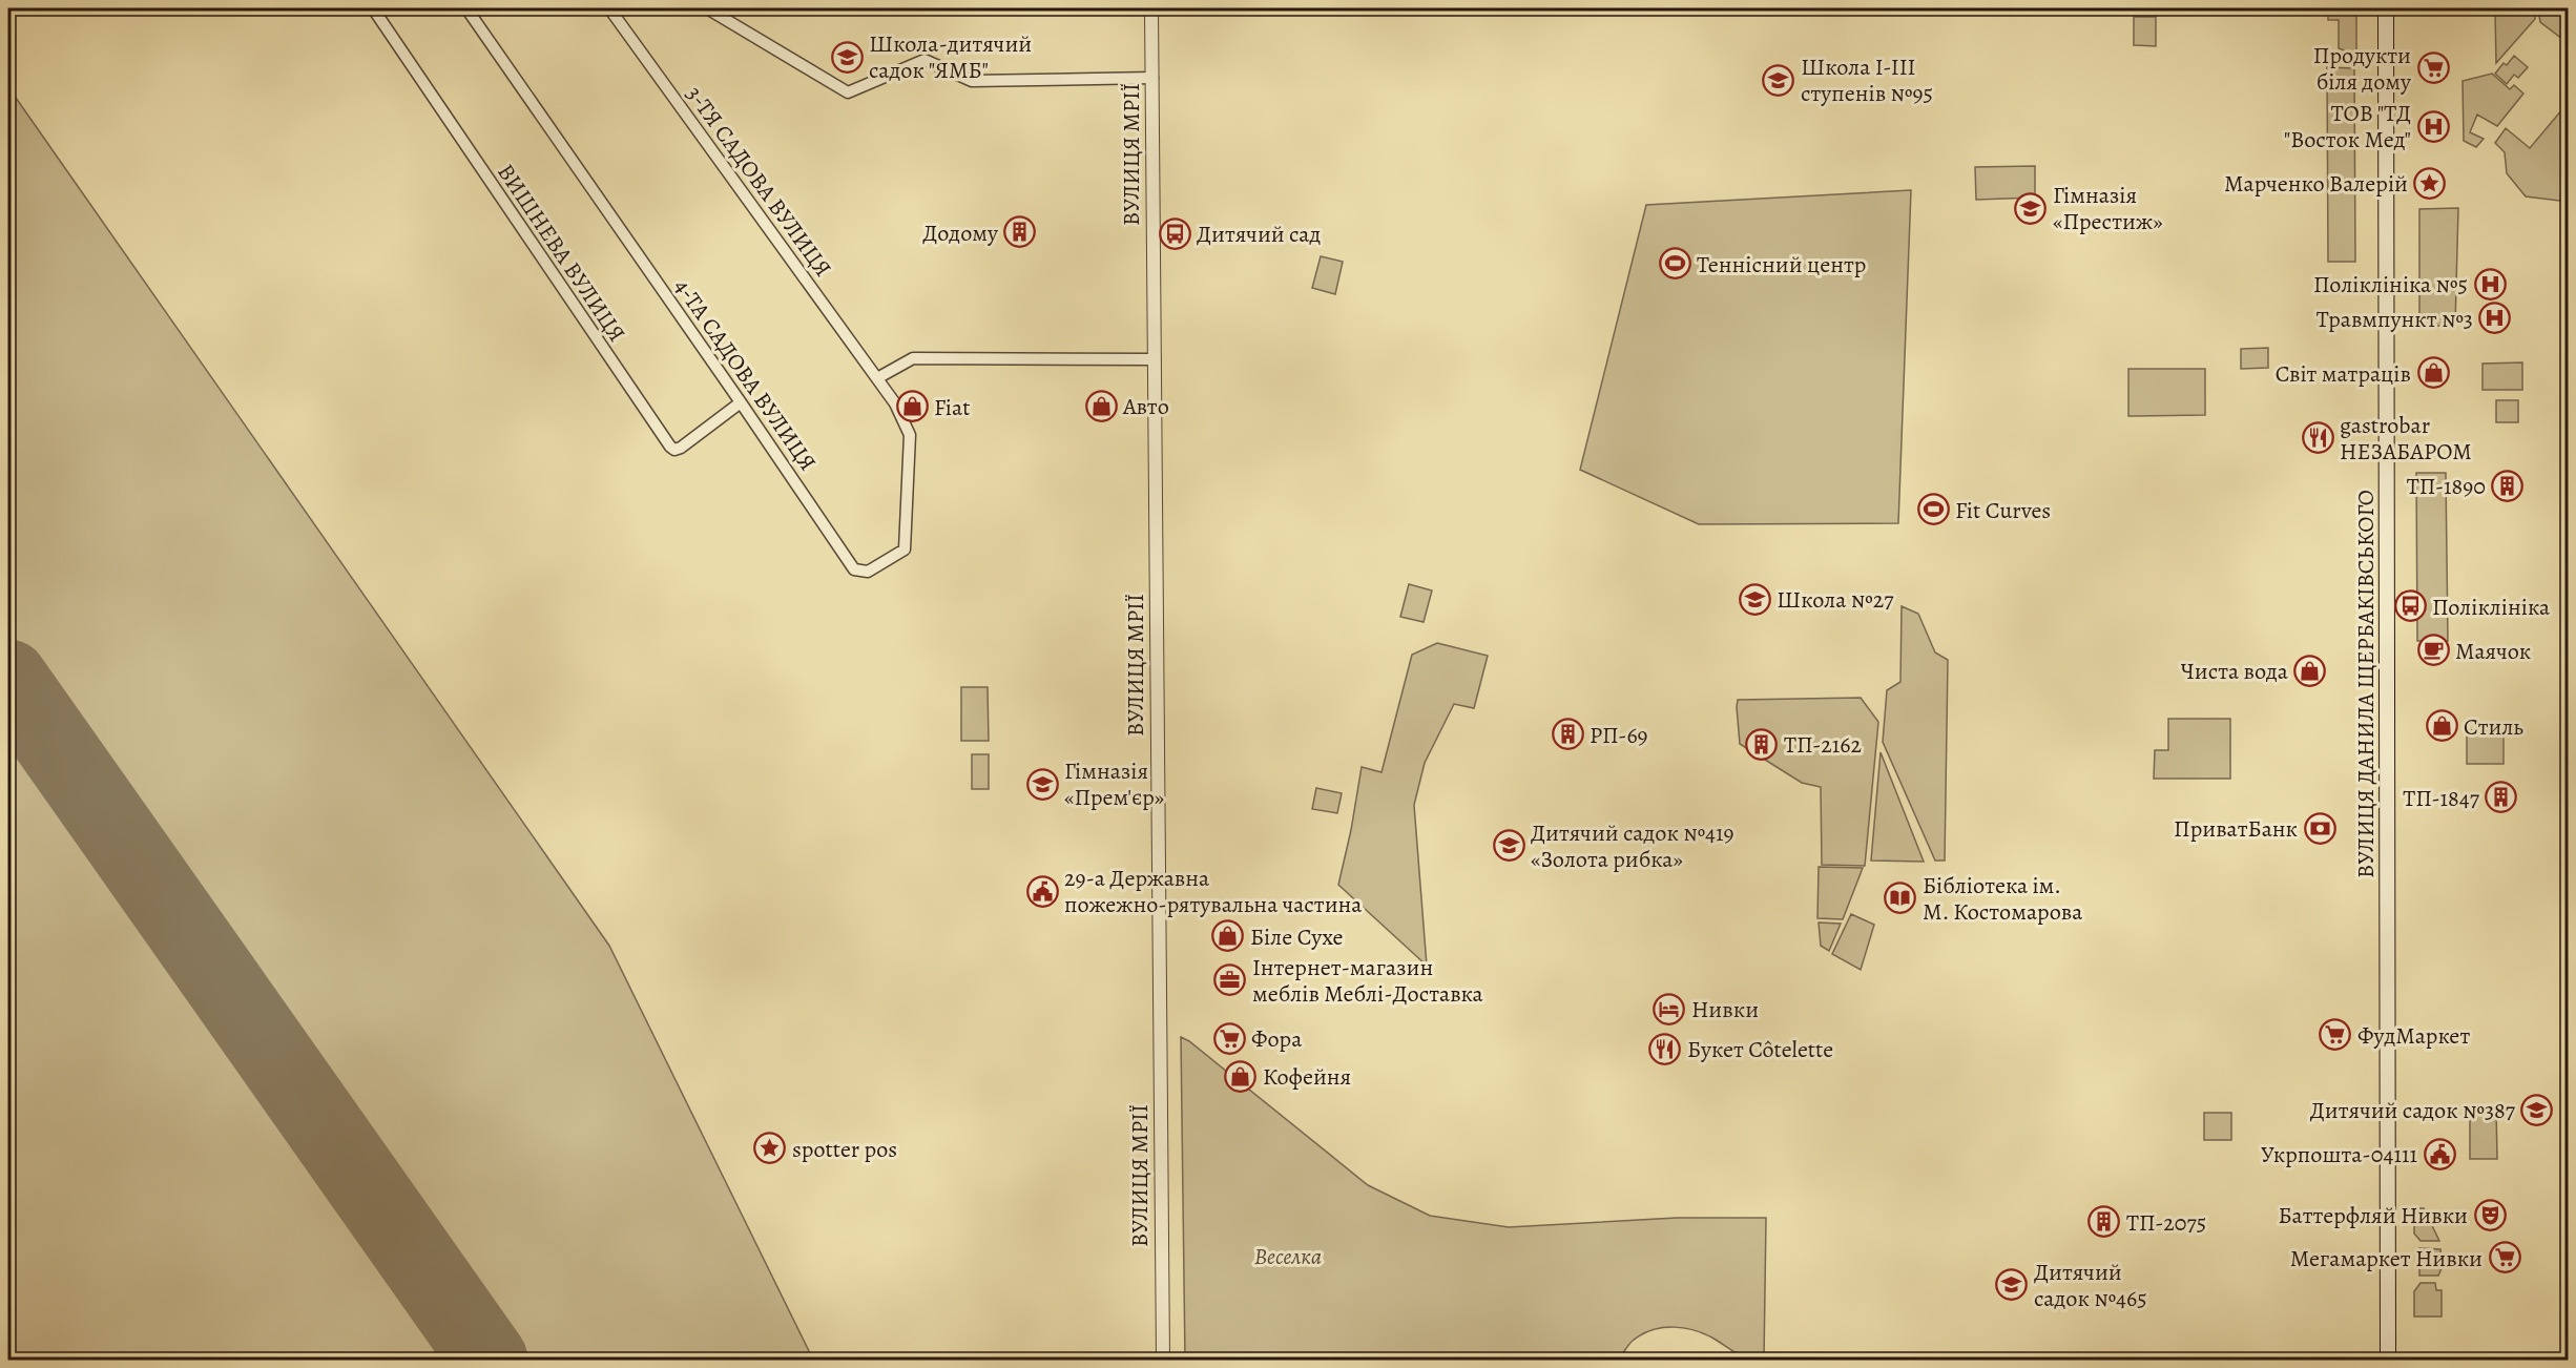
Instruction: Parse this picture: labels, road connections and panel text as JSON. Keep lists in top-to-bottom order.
{
  "streets": {
    "main road": ["ВУЛИЦЯ ДАНИЛА ЩЕРБАКІВСЬКОГО"],
    "street": [
      "ВУЛИЦЯ МРІЇ",
      "3-ТЯ САДОВА ВУЛИЦЯ",
      "ВИШНЕВА ВУЛИЦЯ",
      "4-ТА САДОВА ВУЛИЦЯ"
    ]
  },
  "crossings": [
    ["3-ТЯ САДОВА ВУЛИЦЯ", "4-ТА САДОВА ВУЛИЦЯ"],
    ["ВИШНЕВА ВУЛИЦЯ", "4-ТА САДОВА ВУЛИЦЯ"]
  ],
  "parks": ["Веселка"],
  "places": {
    "school or university": [
      "Школа-дитячий садок \"ЯМБ\"",
      "Школа І-ІІІ ступенів №95",
      "Гімназія «Престиж»",
      "Школа №27",
      "Гімназія «Прем'єр»",
      "Дитячий садок №419 «Золота рибка»",
      "Дитячий садок №387",
      "Дитячий садок №465"
    ],
    "supermarket": [
      "Продукти біля дому",
      "ФудМаркет",
      "Фора",
      "Мегамаркет Нивки"
    ],
    "hospital": ["ТОВ \"ТД \"Восток Мед\"", "Поліклініка №5", "Травмпункт №3"],
    "place": ["Марченко Валерій", "spotter pos"],
    "building": [
      "Додому",
      "ТП-1890",
      "РП-69",
      "ТП-2162",
      "ТП-1847",
      "ТП-2075"
    ],
    "bus stop": ["Дитячий сад", "Поліклініка"],
    "sports": ["Теннісний центр", "Fit Curves"],
    "shop": [
      "Світ матраців",
      "Авто",
      "Fiat",
      "Чиста вода",
      "Стиль",
      "Біле Сухе",
      "Кофейня"
    ],
    "restaurant": ["gastrobar НЕЗАБАРОМ", "Букет Côtelette"],
    "cafe": ["Маячок"],
    "bank": ["ПриватБанк"],
    "public building": ["29-а Державна пожежно-рятувальна частина", "Укрпошта-04111"],
    "library": ["Бібліотека ім. М. Костомарова"],
    "office": ["Інтернет-магазин меблів Меблі-Доставка"],
    "hotel": ["Нивки"],
    "theatre": ["Баттерфляй Нивки"]
  }
}
